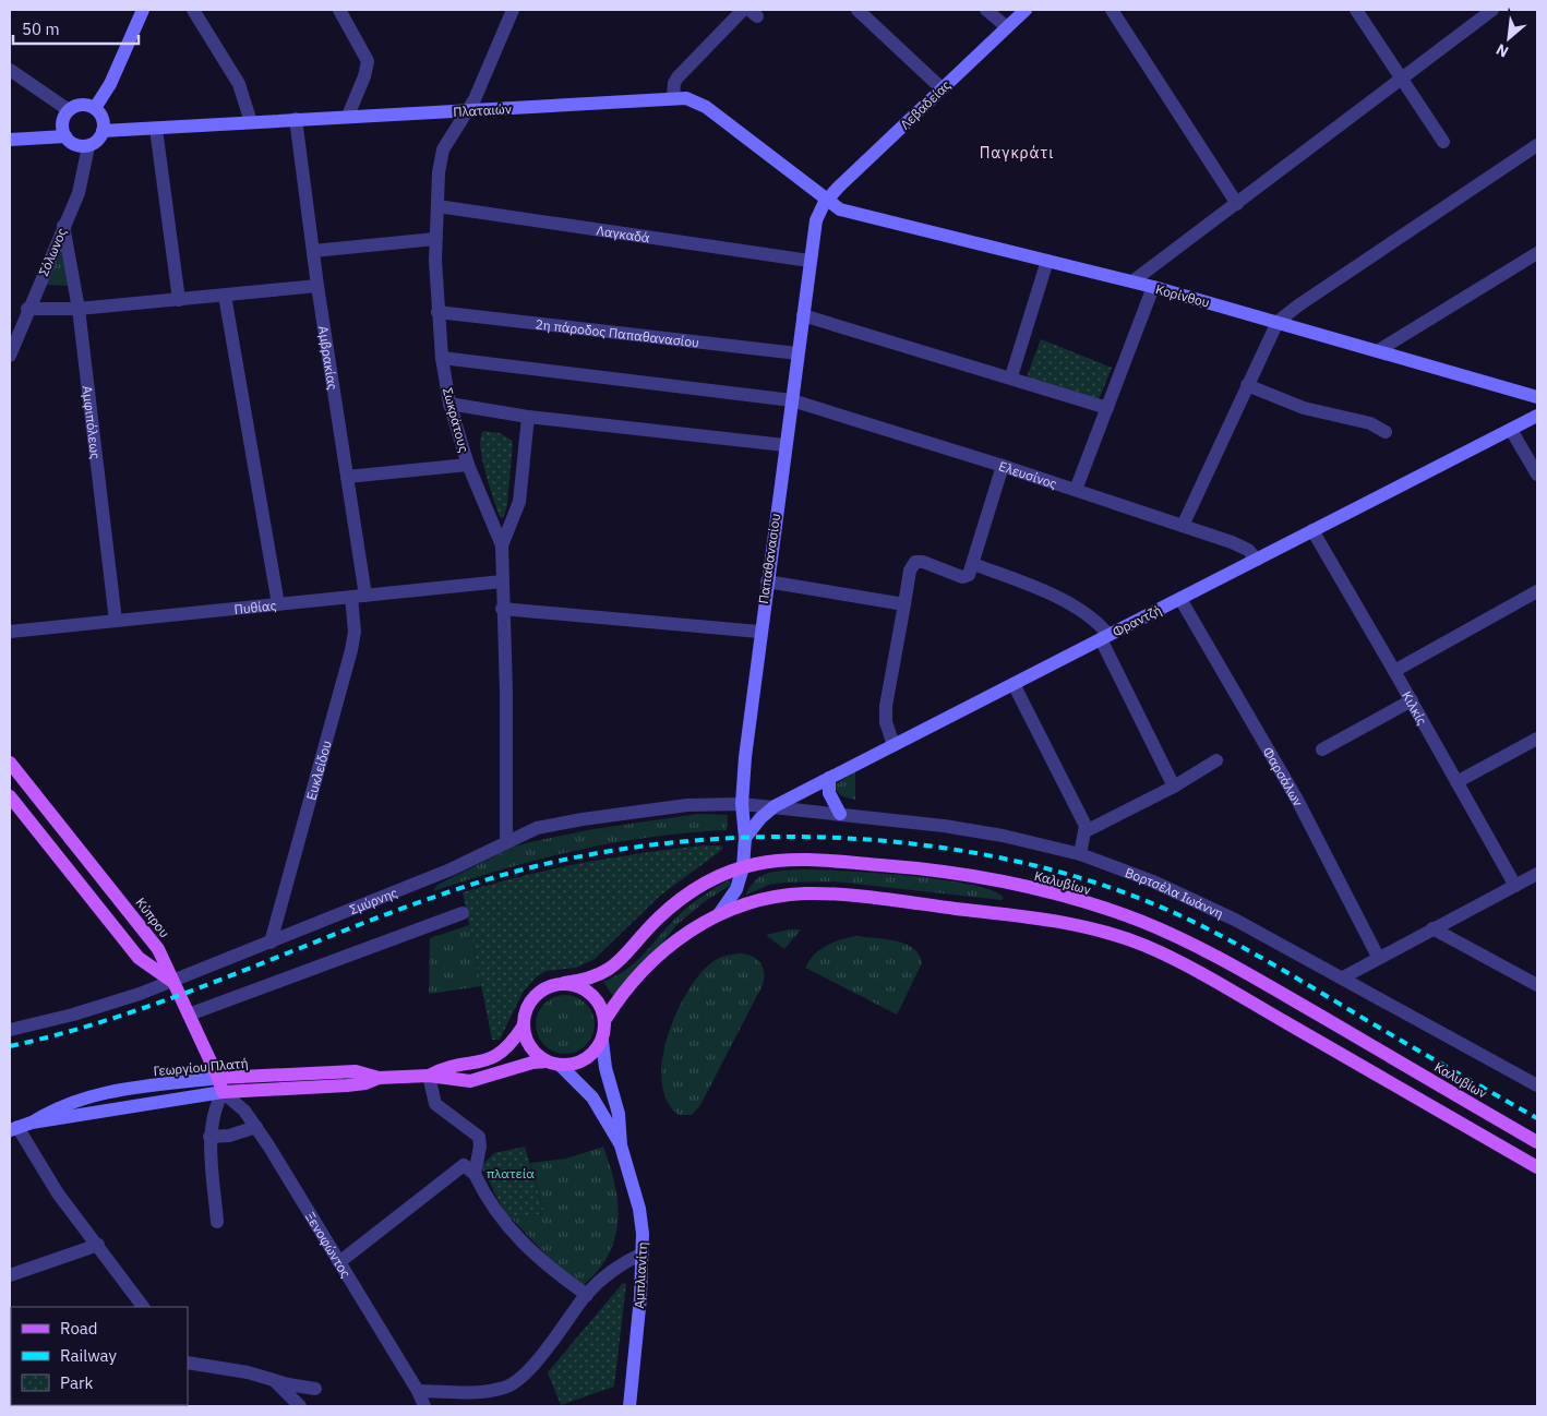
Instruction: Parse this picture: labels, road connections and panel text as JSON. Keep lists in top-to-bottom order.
{
  "streets": {
    "main road": [
      "Λεβαδείας",
      "Πλαταιών",
      "Κορίνθου",
      "Παπαθανασίου",
      "Φραντζή",
      "Καλυβίων",
      "Κύπρου",
      "Γεωργίου Πλατή",
      "Αμπλιανίτη"
    ],
    "street": [
      "Λαγκαδά",
      "Σόλωνος",
      "2η πάροδος Παπαθανασίου",
      "Αμβρακίας",
      "Σωκράτους",
      "Αμφιπόλεως",
      "Ελευσίνος",
      "Πυθίας",
      "Κιλκίς",
      "Ευκλείδου",
      "Φαρσάλων",
      "Βορτσέλα Ιωάννη",
      "Σμύρνης",
      "Ξενοφώντος"
    ]
  },
  "crossings": [
    ["Λεβαδείας", "Πλαταιών"],
    ["Λεβαδείας", "Κορίνθου"],
    ["Λεβαδείας", "Παπαθανασίου"],
    ["Πλαταιών", "Σόλωνος"],
    ["Πλαταιών", "Κορίνθου"],
    ["Πλαταιών", "Αμβρακίας"],
    ["Πλαταιών", "Σωκράτους"],
    ["Πλαταιών", "Παπαθανασίου"],
    ["Λαγκαδά", "Σωκράτους"],
    ["Λαγκαδά", "Παπαθανασίου"],
    ["Σόλωνος", "Αμφιπόλεως"],
    ["Κορίνθου", "Παπαθανασίου"],
    ["2η πάροδος Παπαθανασίου", "Σωκράτους"],
    ["2η πάροδος Παπαθανασίου", "Παπαθανασίου"],
    ["Αμβρακίας", "Πυθίας"],
    ["Αμβρακίας", "Ευκλείδου"],
    ["Σωκράτους", "Ελευσίνος"],
    ["Σωκράτους", "Πυθίας"],
    ["Σωκράτους", "Σμύρνης"],
    ["Αμφιπόλεως", "Πυθίας"],
    ["Ελευσίνος", "Παπαθανασίου"],
    ["Ελευσίνος", "Φραντζή"],
    ["Παπαθανασίου", "Φραντζή"],
    ["Παπαθανασίου", "Καλυβίων"],
    ["Παπαθανασίου", "Σμύρνης"],
    ["Πυθίας", "Ευκλείδου"],
    ["Φραντζή", "Κιλκίς"],
    ["Φραντζή", "Φαρσάλων"],
    ["Φραντζή", "Βορτσέλα Ιωάννη"],
    ["Φραντζή", "Σμύρνης"],
    ["Ευκλείδου", "Σμύρνης"],
    ["Καλυβίων", "Γεωργίου Πλατή"],
    ["Καλυβίων", "Αμπλιανίτη"],
    ["Βορτσέλα Ιωάννη", "Σμύρνης"],
    ["Σμύρνης", "Κύπρου"],
    ["Κύπρου", "Γεωργίου Πλατή"],
    ["Κύπρου", "Ξενοφώντος"],
    ["Γεωργίου Πλατή", "Ξενοφώντος"],
    ["Γεωργίου Πλατή", "Αμπλιανίτη"]
  ],
  "districts": ["Παγκράτι"],
  "parks": ["πλατεία"],
  "legend": ["Road", "Railway", "Park"],
  "scale_bar": "50 m",
  "north": "bottom left"
}
